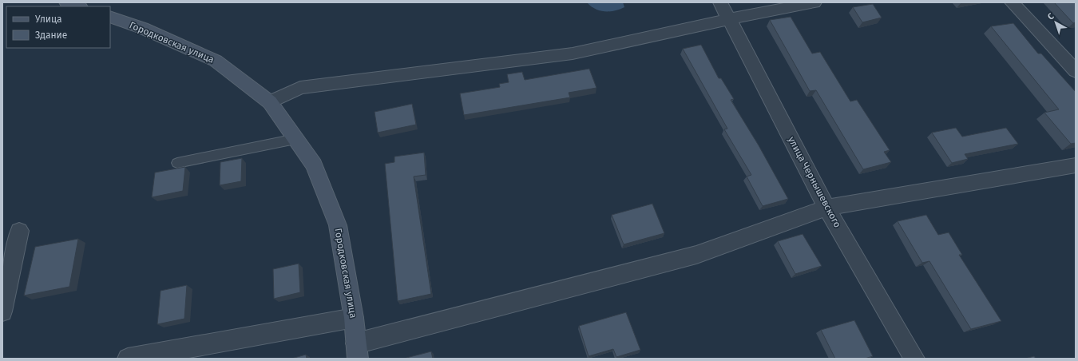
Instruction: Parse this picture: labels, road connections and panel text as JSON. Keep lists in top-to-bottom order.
{
  "streets": {
    "main road": ["Городковская улица"],
    "street": ["улица Чернышевского"]
  },
  "legend": ["Улица", "Здание"],
  "north": "top left"
}
